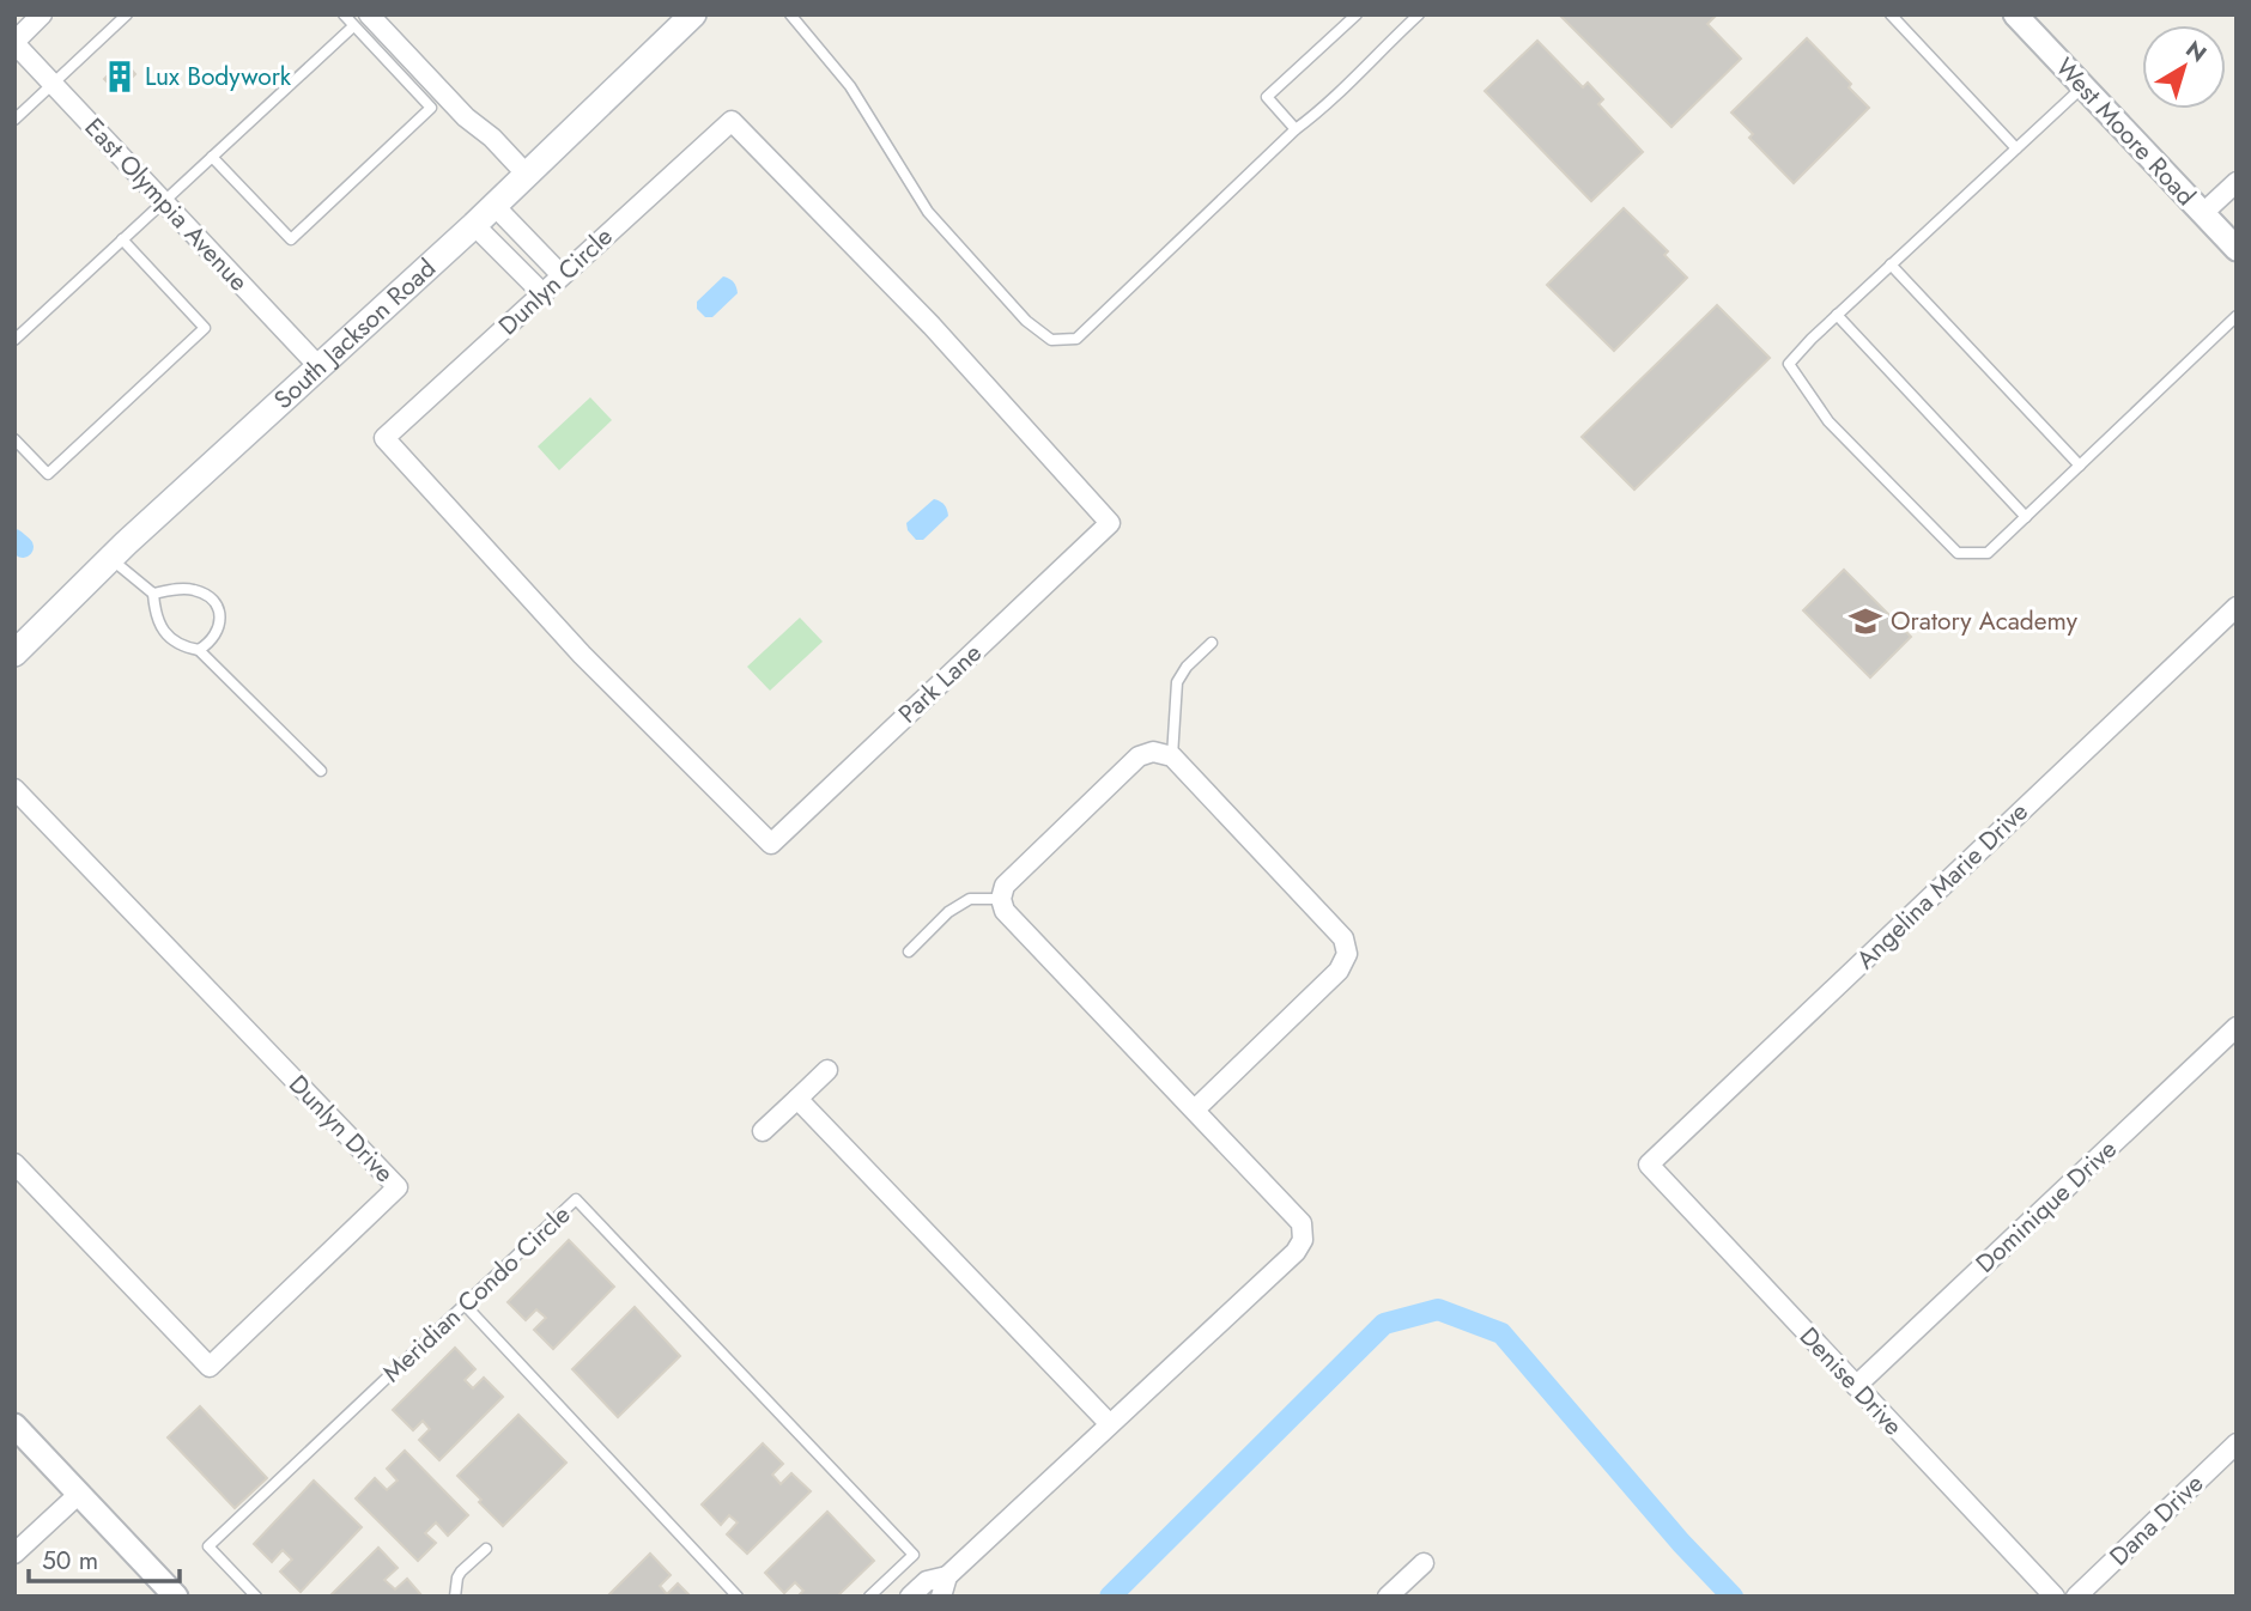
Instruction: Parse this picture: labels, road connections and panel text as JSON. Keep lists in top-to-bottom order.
{
  "streets": {
    "main road": ["South Jackson Road"],
    "street": [
      "West Moore Road",
      "East Olympia Avenue",
      "Dunlyn Circle",
      "Park Lane",
      "Angelina Marie Drive",
      "Dunlyn Drive",
      "Dominique Drive",
      "Denise Drive",
      "Dana Drive"
    ],
    "lane": ["Meridian Condo Circle"]
  },
  "crossings": [
    ["East Olympia Avenue", "South Jackson Road"],
    ["Dunlyn Circle", "Park Lane"],
    ["Angelina Marie Drive", "Denise Drive"],
    ["Dominique Drive", "Denise Drive"]
  ],
  "places": {
    "building": ["Lux Bodywork"],
    "school or university": ["Oratory Academy"]
  },
  "scale_bar": "50 m",
  "north": "top right"
}
